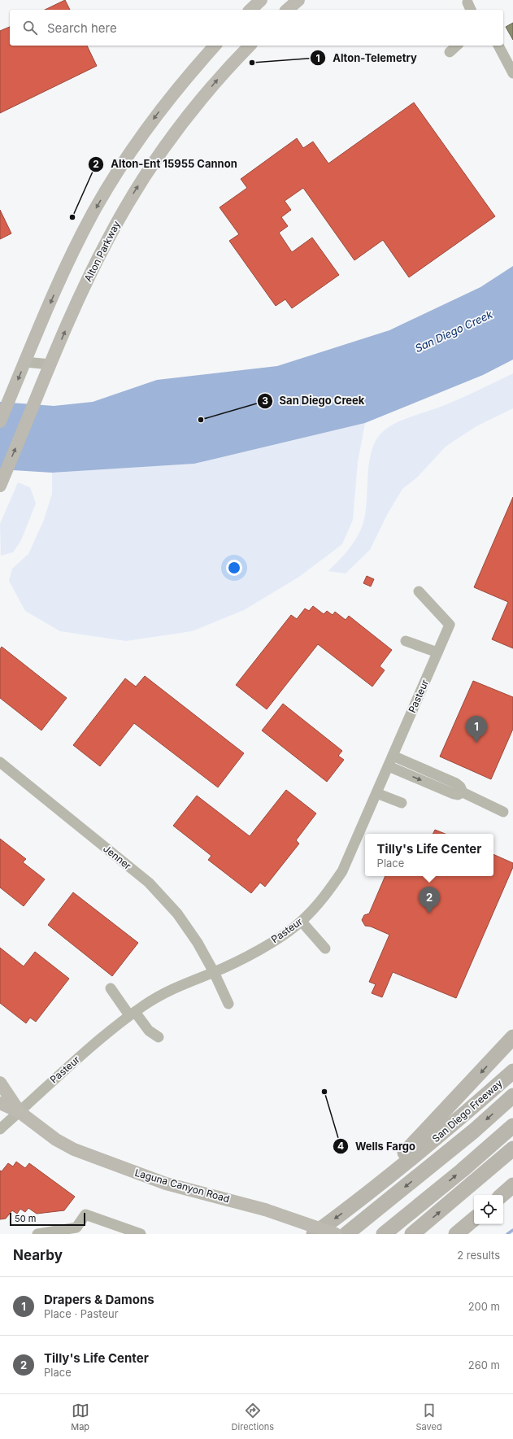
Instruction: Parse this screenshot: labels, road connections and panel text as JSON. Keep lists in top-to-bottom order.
{
  "streets": {
    "highway": ["San Diego Freeway"],
    "main road": ["Alton Parkway", "Laguna Canyon Road"],
    "street": ["Pasteur", "Jenner"]
  },
  "crossings": [
    ["Pasteur", "Jenner"],
    ["Pasteur", "Laguna Canyon Road"]
  ],
  "water": ["San Diego Creek"],
  "places": [
    "Alton-Telemetry",
    "Alton-Ent 15955 Cannon",
    "San Diego Creek",
    "Wells Fargo"
  ],
  "scale_bar": "50 m",
  "page": {
    "search": "Search here",
    "pins": ["1", "2"],
    "popup": ["Tilly's Life Center", "Place"],
    "scale": "50 m",
    "heading": ["Nearby", "2 results"],
    "list": [
      {
        "mark": "1",
        "name": "Drapers & Damons",
        "note": "Place · Pasteur",
        "value": "200 m"
      },
      {
        "mark": "2",
        "name": "Tilly's Life Center",
        "note": "Place",
        "value": "260 m"
      }
    ],
    "nav": ["Map", "Directions", "Saved"]
  }
}
